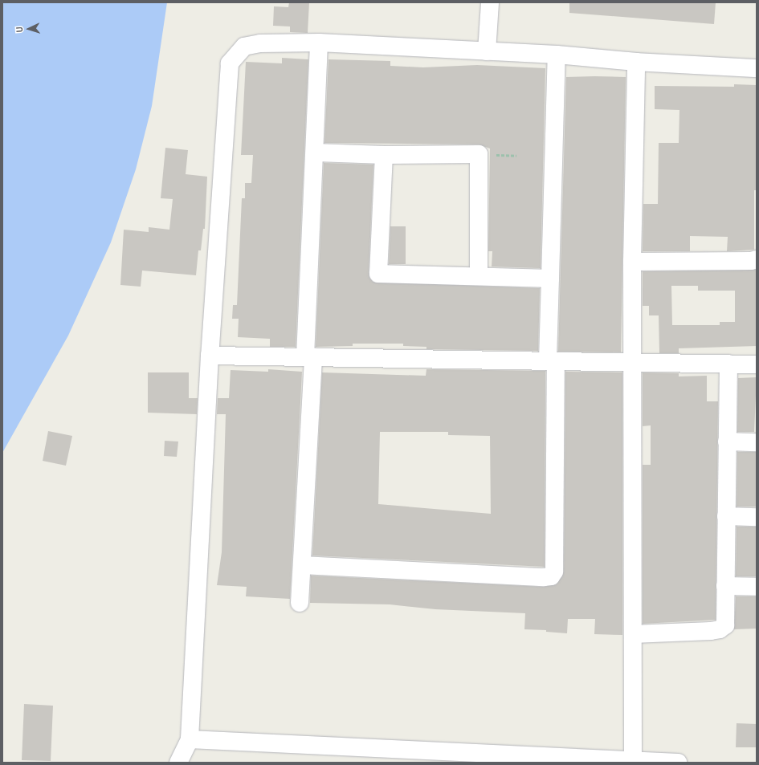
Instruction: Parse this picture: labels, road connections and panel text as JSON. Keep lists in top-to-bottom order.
{
  "north": "left"
}
